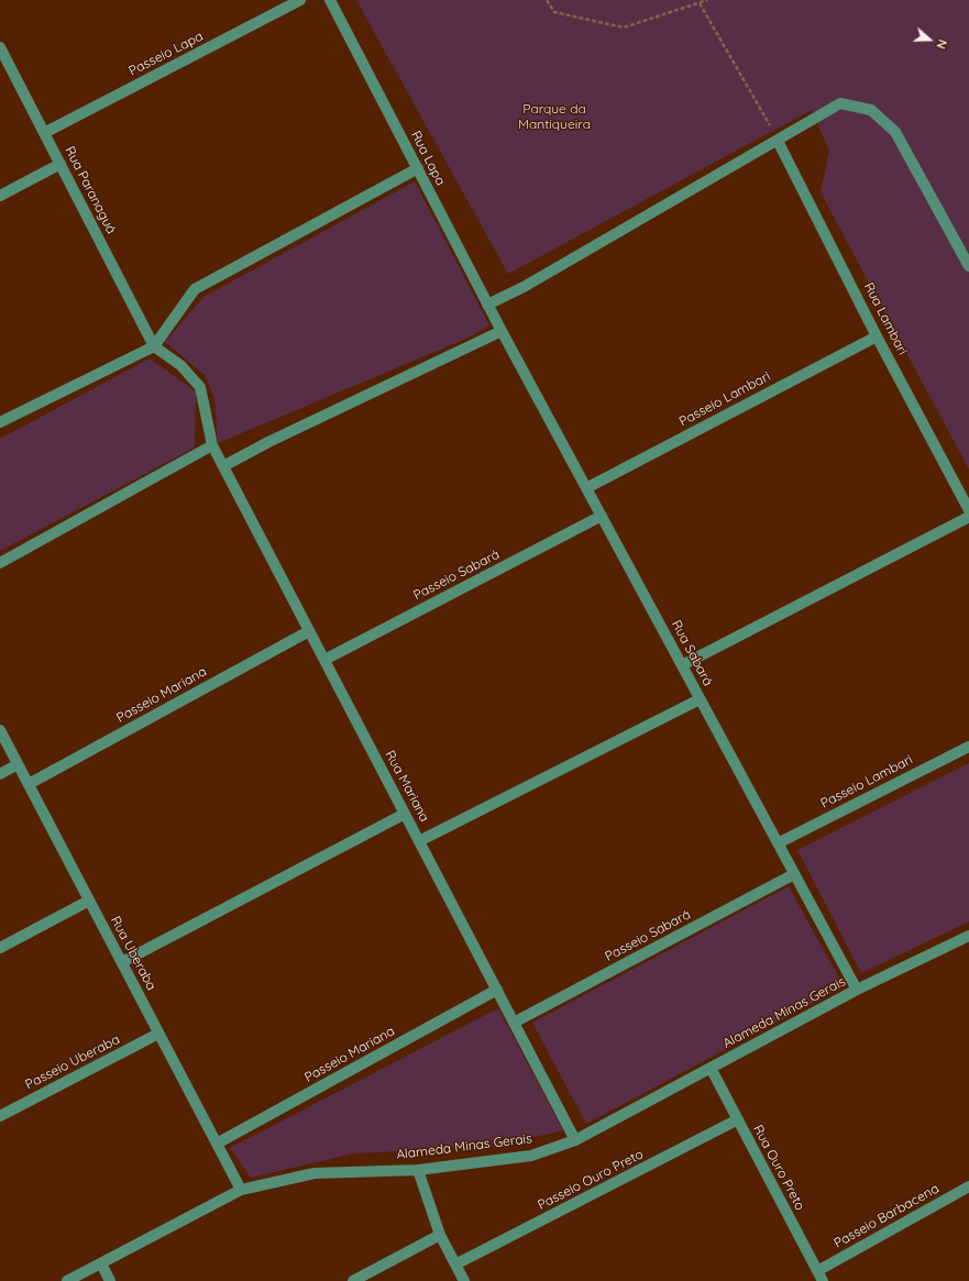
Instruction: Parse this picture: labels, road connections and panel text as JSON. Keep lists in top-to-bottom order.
{
  "streets": {
    "street": [
      "Passeio Lapa",
      "Rua Lapa",
      "Rua Paranaguá",
      "Rua Lambari",
      "Passeio Lambari",
      "Passeio Sabará",
      "Rua Sabará",
      "Passeio Mariana",
      "Rua Mariana",
      "Rua Uberaba",
      "Alameda Minas Gerais",
      "Passeio Uberaba",
      "Rua Ouro Preto",
      "Passeio Ouro Preto",
      "Passeio Barbacena"
    ]
  },
  "crossings": [
    ["Passeio Lapa", "Rua Paranaguá"],
    ["Rua Lapa", "Rua Sabará"],
    ["Rua Paranaguá", "Rua Mariana"],
    ["Rua Lambari", "Passeio Lambari"],
    ["Passeio Lambari", "Rua Sabará"],
    ["Passeio Sabará", "Rua Sabará"],
    ["Passeio Sabará", "Rua Mariana"],
    ["Rua Sabará", "Alameda Minas Gerais"],
    ["Passeio Mariana", "Rua Mariana"],
    ["Passeio Mariana", "Rua Uberaba"],
    ["Rua Mariana", "Alameda Minas Gerais"],
    ["Rua Uberaba", "Alameda Minas Gerais"],
    ["Rua Uberaba", "Passeio Uberaba"],
    ["Alameda Minas Gerais", "Rua Ouro Preto"],
    ["Rua Ouro Preto", "Passeio Ouro Preto"],
    ["Rua Ouro Preto", "Passeio Barbacena"]
  ],
  "parks": ["Parque da Mantiqueira"],
  "north": "right"
}
